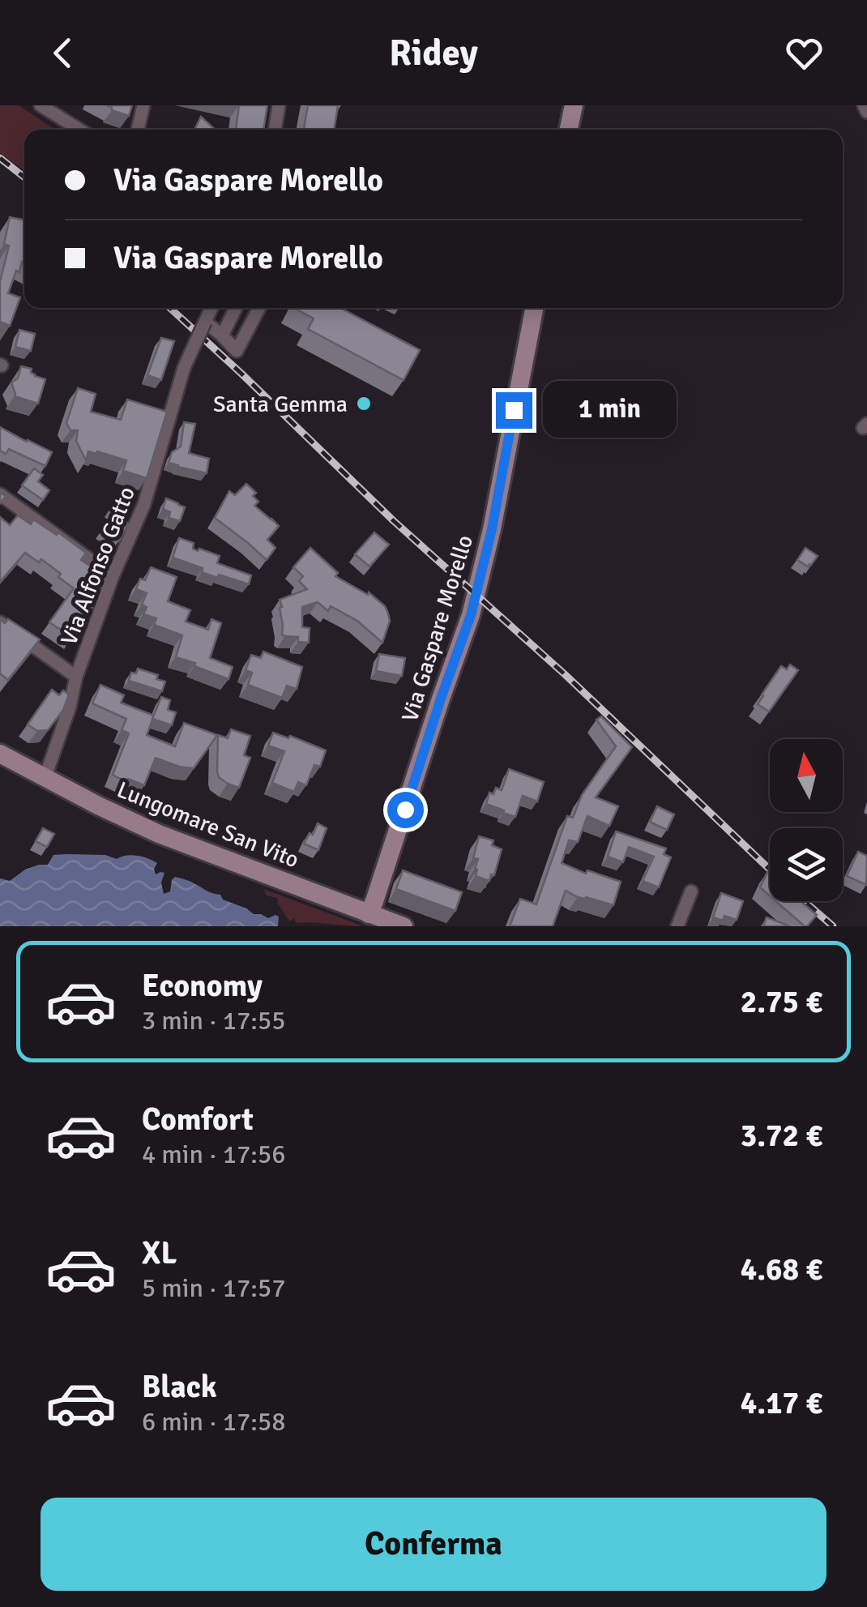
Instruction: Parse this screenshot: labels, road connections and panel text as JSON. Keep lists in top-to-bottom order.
{
  "streets": {
    "street": ["Via Alfonso Gatto", "Via Gaspare Morello", "Lungomare San Vito"]
  },
  "crossings": [
    ["Via Alfonso Gatto", "Lungomare San Vito"],
    ["Via Gaspare Morello", "Lungomare San Vito"]
  ],
  "places": ["Santa Gemma"],
  "north": "top",
  "page": {
    "header": "Ridey",
    "banner": ["Via Gaspare Morello", "Via Gaspare Morello"],
    "bubble": "1 min",
    "list": [
      {
        "name": "Economy",
        "note": "3 min · 17:55",
        "value": "2.75 €"
      },
      {
        "name": "Comfort",
        "note": "4 min · 17:56",
        "value": "3.72 €"
      },
      {
        "name": "XL",
        "note": "5 min · 17:57",
        "value": "4.68 €"
      },
      {
        "name": "Black",
        "note": "6 min · 17:58",
        "value": "4.17 €"
      }
    ],
    "buttons": "Conferma"
  }
}
